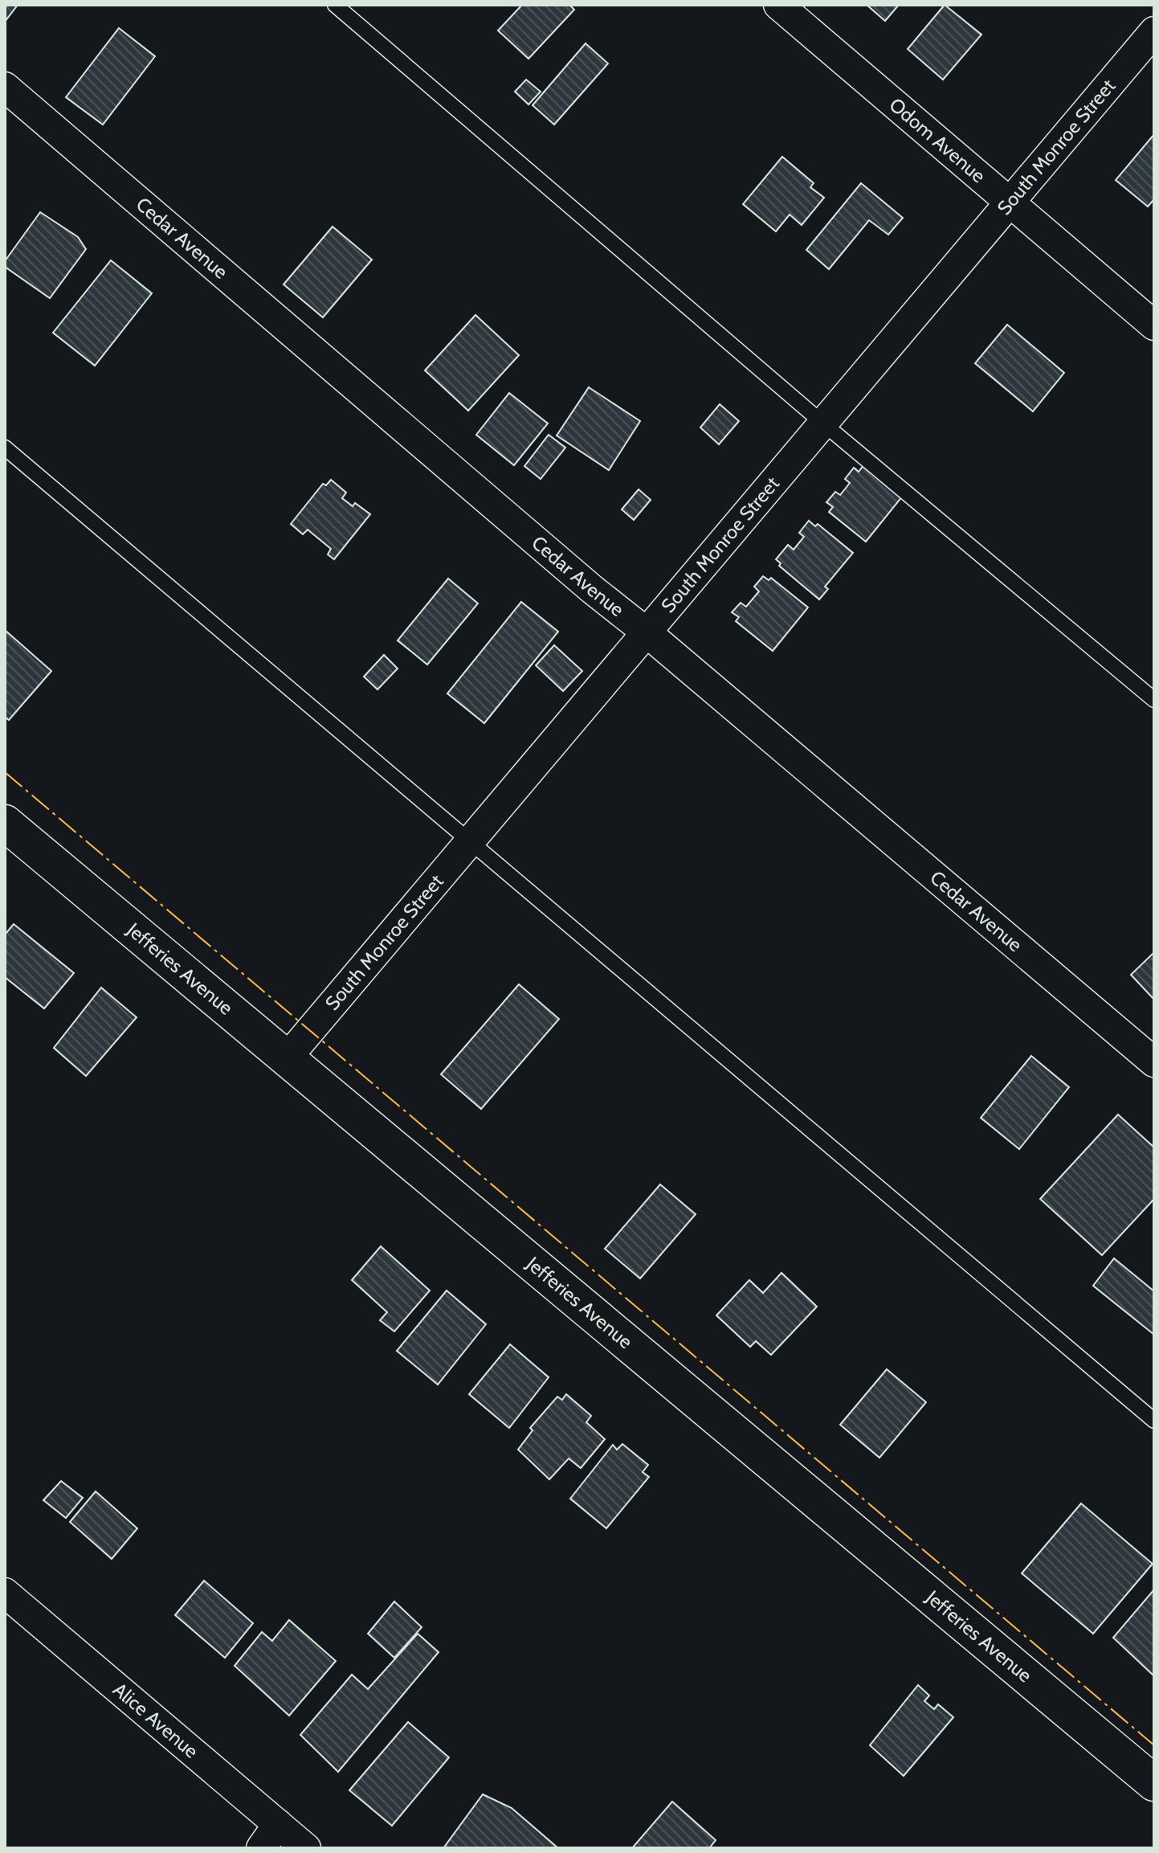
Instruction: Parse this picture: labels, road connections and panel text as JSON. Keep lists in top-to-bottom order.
{
  "streets": {
    "street": [
      "Odom Avenue",
      "South Monroe Street",
      "Cedar Avenue",
      "Jefferies Avenue",
      "Alice Avenue"
    ]
  },
  "crossings": [
    ["Odom Avenue", "South Monroe Street"],
    ["South Monroe Street", "Cedar Avenue"],
    ["South Monroe Street", "Jefferies Avenue"]
  ]
}
